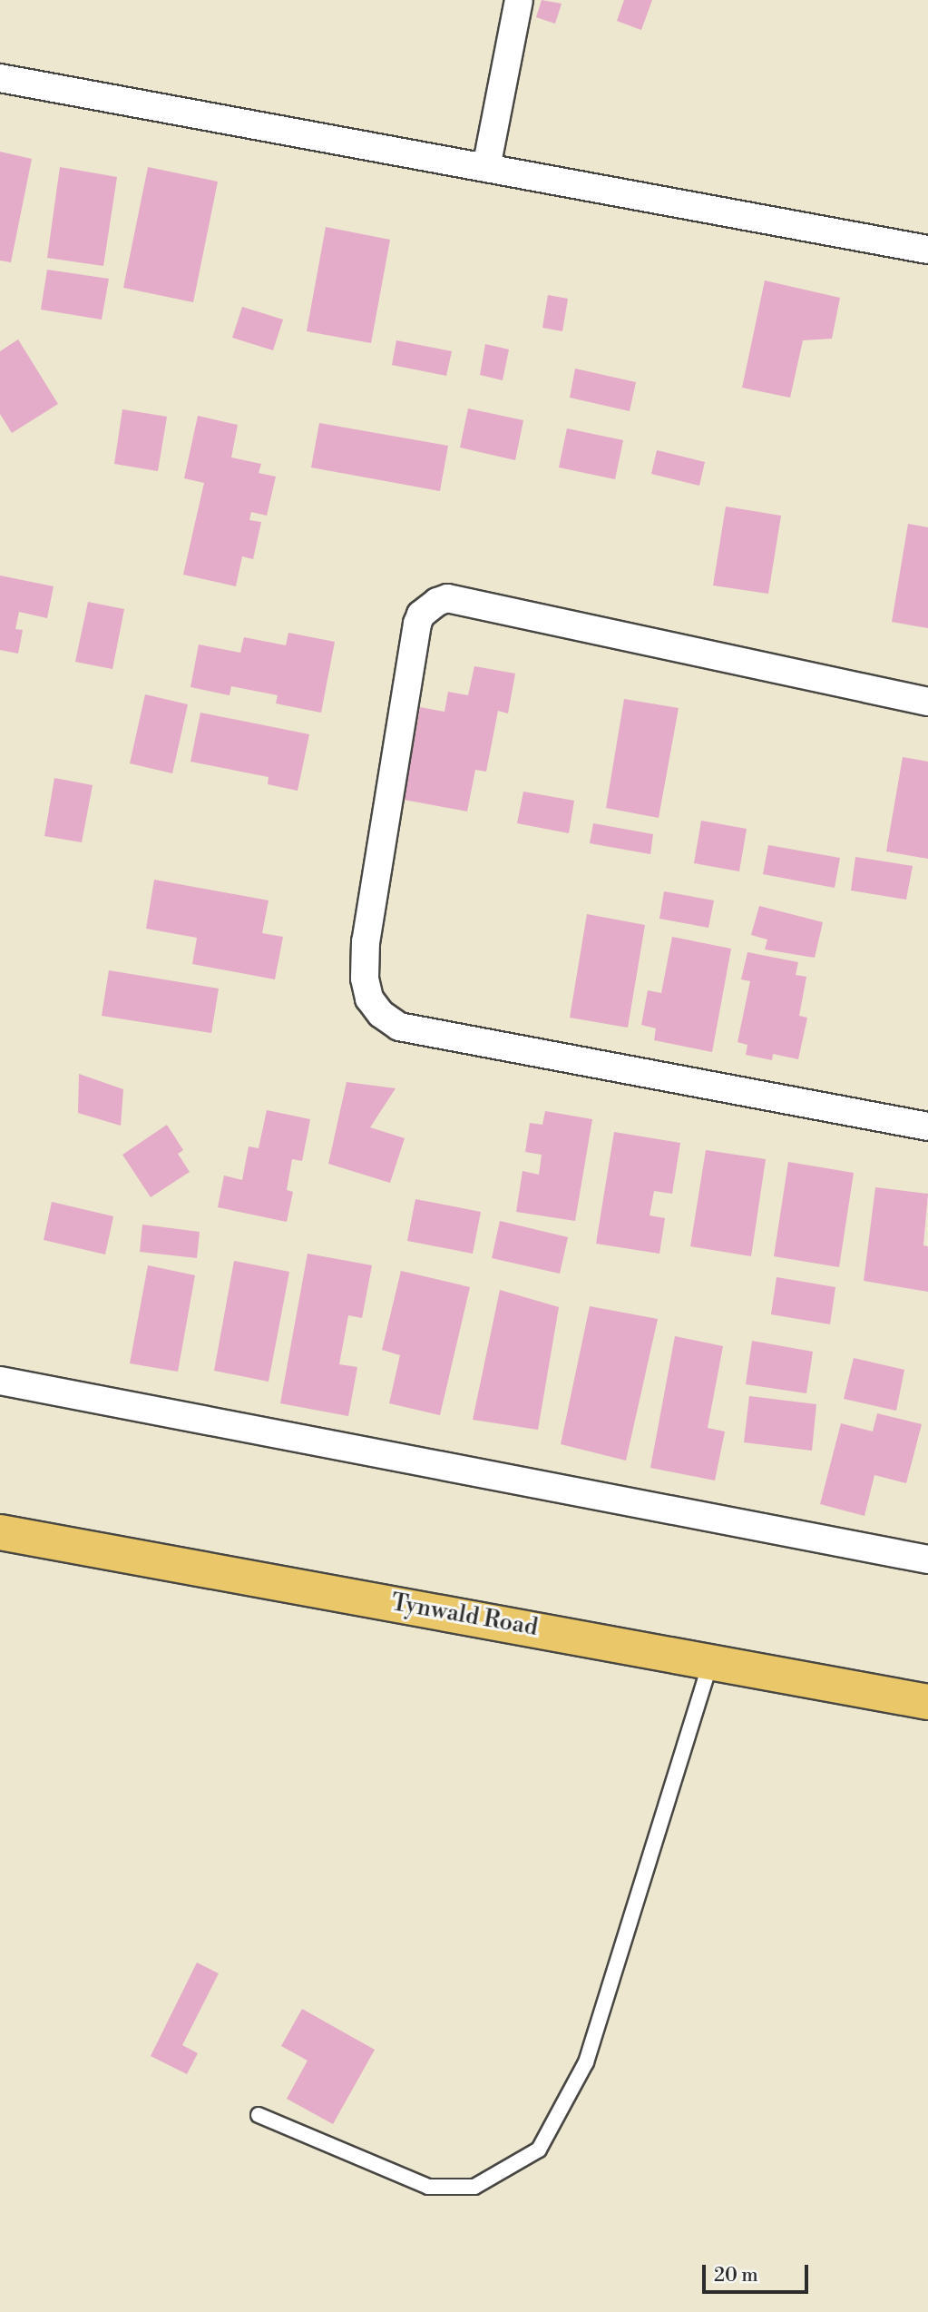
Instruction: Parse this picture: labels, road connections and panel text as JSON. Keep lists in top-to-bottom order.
{
  "streets": {
    "main road": ["Tynwald Road"]
  },
  "scale_bar": "20 m"
}
